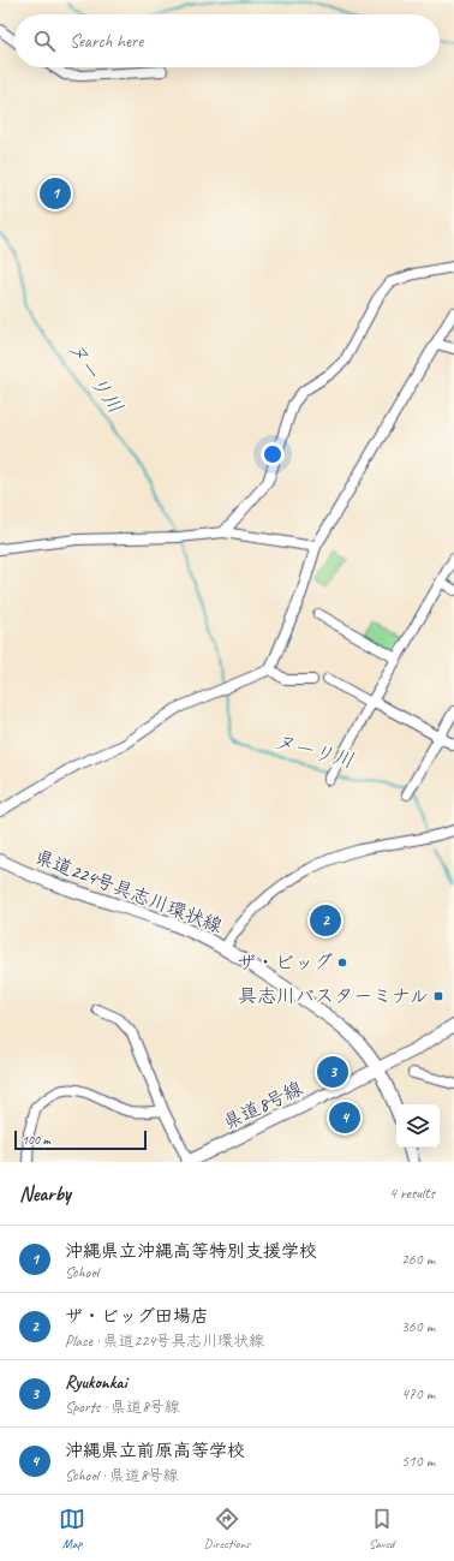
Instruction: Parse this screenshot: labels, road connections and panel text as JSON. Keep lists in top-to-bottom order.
{
  "streets": {
    "main road": ["県道224号具志川環状線", "県道8号線"]
  },
  "crossings": [
    ["県道224号具志川環状線", "県道8号線"]
  ],
  "water": ["ヌーリ川"],
  "places": {
    "other": ["ザ・ビッグ"],
    "transit": ["具志川バスターミナル"]
  },
  "scale_bar": "100 m",
  "page": {
    "search": "Search here",
    "pins": [
      "1",
      "2",
      "3",
      "4"
    ],
    "scale": "100 m",
    "heading": ["Nearby", "4 results"],
    "list": [
      {
        "mark": "1",
        "name": "沖縄県立沖縄高等特別支援学校",
        "note": "School",
        "value": "260 m"
      },
      {
        "mark": "2",
        "name": "ザ・ビッグ田場店",
        "note": "Place · 県道224号具志川環状線",
        "value": "360 m"
      },
      {
        "mark": "3",
        "name": "Ryukonkai",
        "note": "Sports · 県道8号線",
        "value": "470 m"
      },
      {
        "mark": "4",
        "name": "沖縄県立前原高等学校",
        "note": "School · 県道8号線",
        "value": "510 m"
      }
    ],
    "nav": ["Map", "Directions", "Saved"]
  }
}
